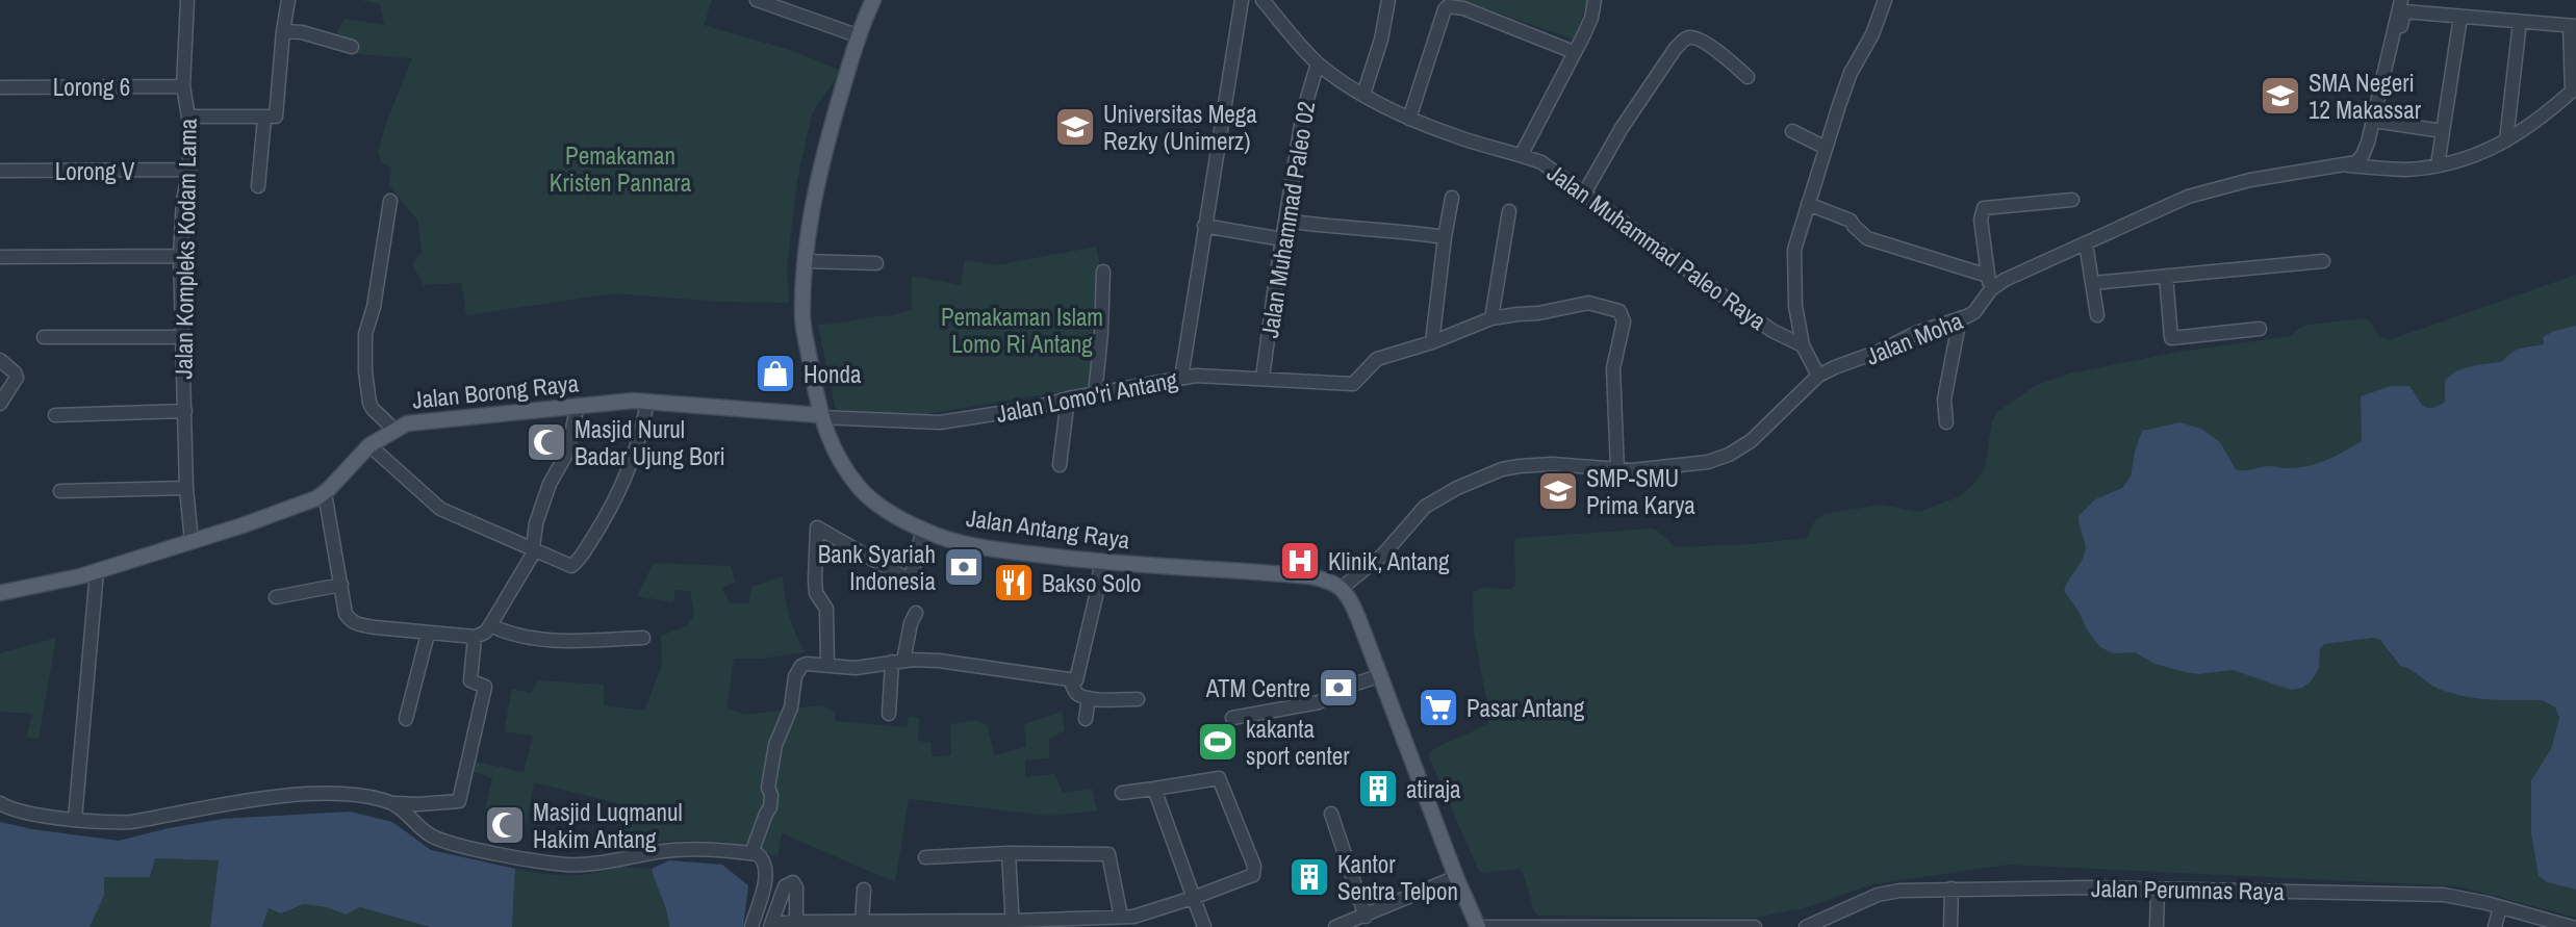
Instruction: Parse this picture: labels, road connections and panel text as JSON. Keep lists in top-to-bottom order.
{
  "streets": {
    "main road": ["Jalan Borong Raya", "Jalan Antang Raya"],
    "street": [
      "Lorong 6",
      "Lorong V",
      "Jalan Muhammad Paleo 02",
      "Jalan Muhammad Paleo Raya",
      "Jalan Kompleks Kodam Lama",
      "Jalan Moha",
      "Jalan Lomo'ri Antang",
      "Jalan Perumnas Raya"
    ]
  },
  "crossings": [
    ["Lorong 6", "Jalan Kompleks Kodam Lama"],
    ["Lorong V", "Jalan Kompleks Kodam Lama"],
    ["Jalan Muhammad Paleo 02", "Jalan Muhammad Paleo Raya"],
    ["Jalan Muhammad Paleo 02", "Jalan Lomo'ri Antang"],
    ["Jalan Kompleks Kodam Lama", "Jalan Borong Raya"],
    ["Jalan Moha", "Jalan Antang Raya"],
    ["Jalan Borong Raya", "Jalan Lomo'ri Antang"],
    ["Jalan Borong Raya", "Jalan Antang Raya"],
    ["Jalan Lomo'ri Antang", "Jalan Antang Raya"]
  ],
  "parks": ["Pemakaman Kristen Pannara", "Pemakaman Islam Lomo Ri Antang"],
  "places": {
    "school or university": ["SMA Negeri 12 Makassar", "Universitas Mega Rezky (Unimerz)", "SMP-SMU Prima Karya"],
    "shop": ["Honda"],
    "mosque": ["Masjid Nurul Badar Ujung Bori", "Masjid Luqmanul Hakim Antang"],
    "hospital": ["Klinik, Antang"],
    "bank": ["Bank Syariah Indonesia", "ATM Centre"],
    "restaurant": ["Bakso Solo"],
    "supermarket": ["Pasar Antang"],
    "sports": ["kakanta sport center"],
    "building": ["atiraja", "Kantor Sentra Telpon"]
  }
}
